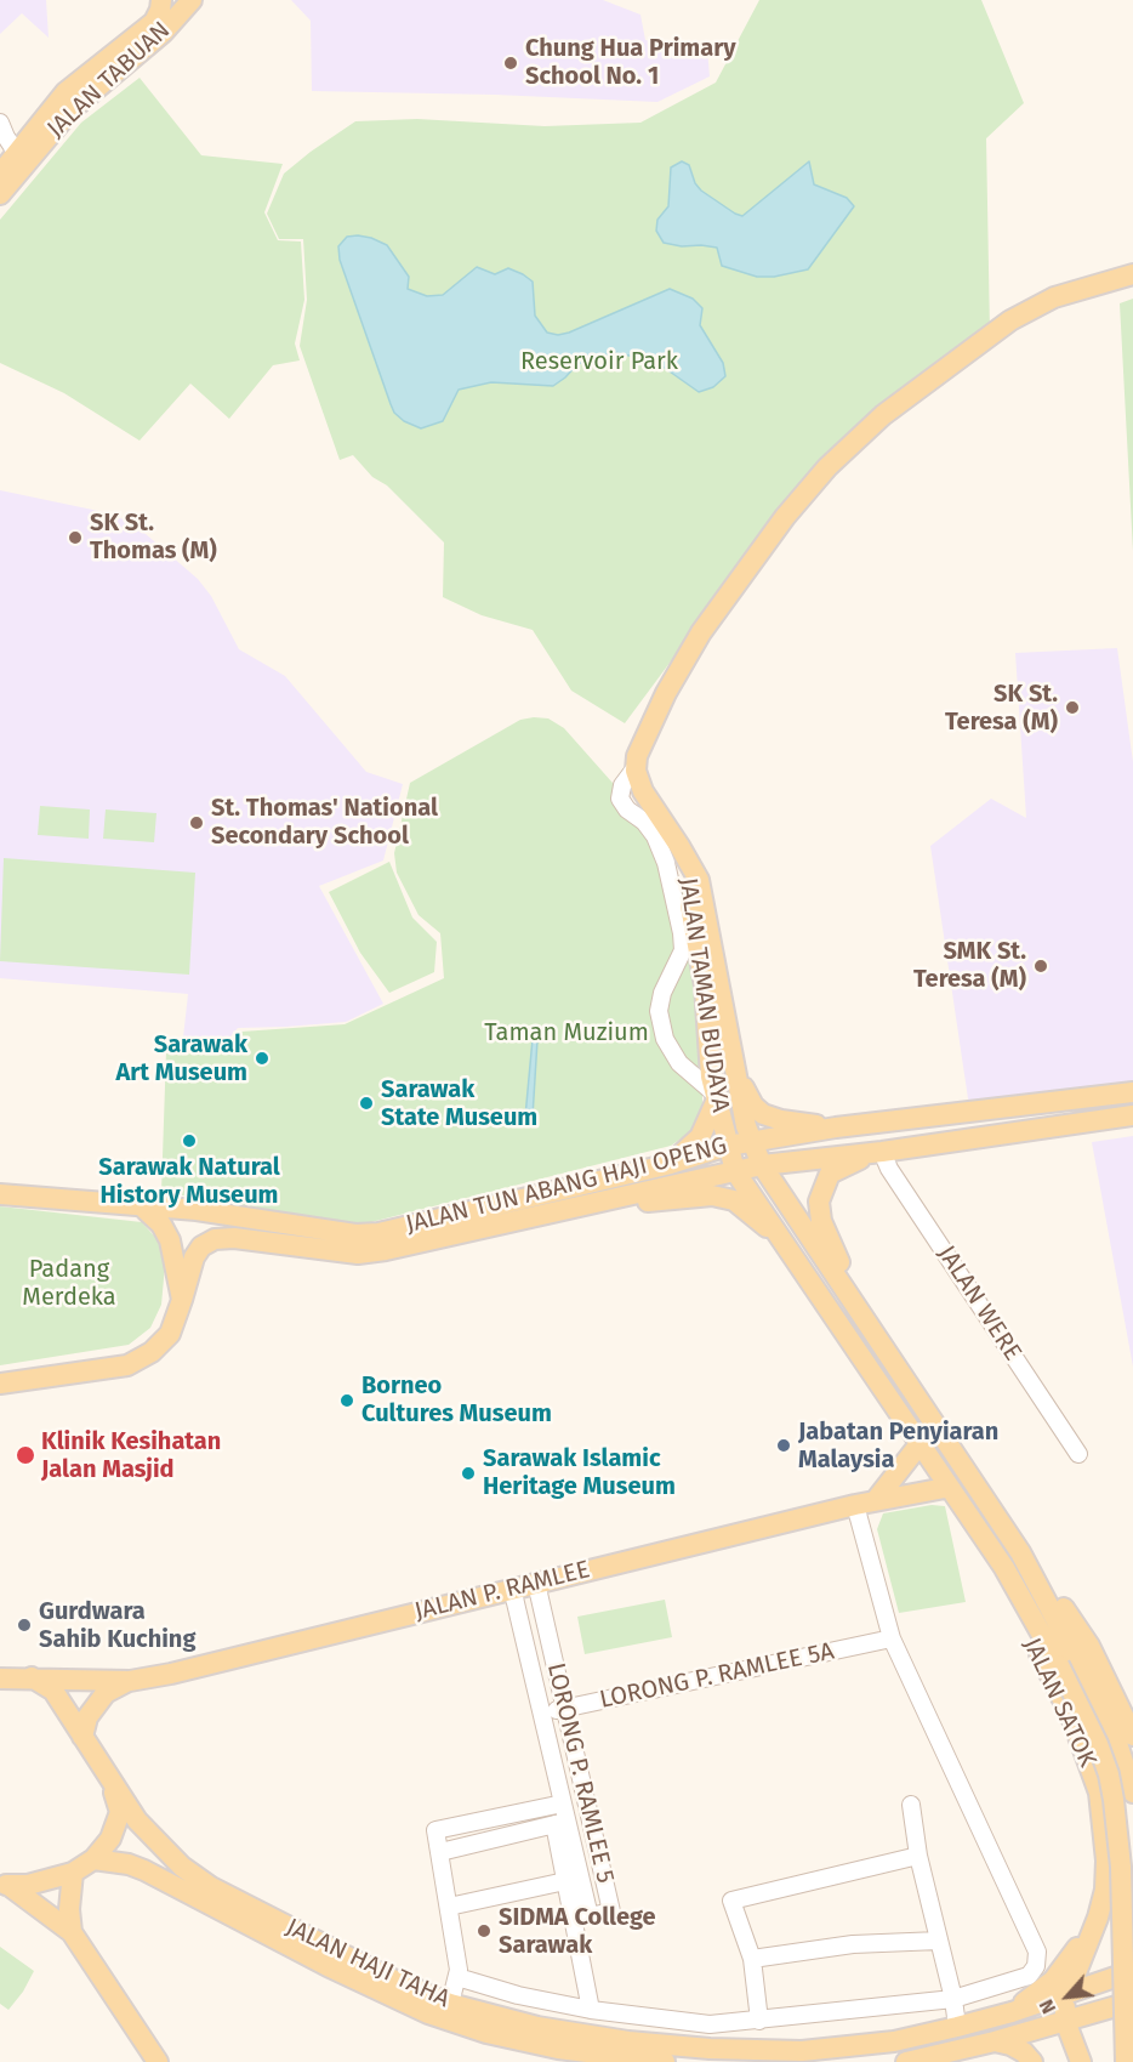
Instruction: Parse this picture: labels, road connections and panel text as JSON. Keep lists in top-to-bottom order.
{
  "streets": {
    "main road": [
      "JALAN TABUAN",
      "JALAN TAMAN BUDAYA",
      "JALAN TUN ABANG HAJI OPENG",
      "JALAN P. RAMLEE",
      "JALAN SATOK",
      "JALAN HAJI TAHA"
    ],
    "street": ["JALAN WERE", "LORONG P. RAMLEE 5A", "LORONG P. RAMLEE 5"]
  },
  "crossings": [
    ["JALAN TAMAN BUDAYA", "JALAN TUN ABANG HAJI OPENG"],
    ["JALAN TAMAN BUDAYA", "JALAN SATOK"],
    ["JALAN TUN ABANG HAJI OPENG", "JALAN WERE"],
    ["JALAN TUN ABANG HAJI OPENG", "JALAN SATOK"],
    ["JALAN P. RAMLEE", "JALAN SATOK"],
    ["JALAN P. RAMLEE", "LORONG P. RAMLEE 5"],
    ["JALAN P. RAMLEE", "JALAN HAJI TAHA"],
    ["LORONG P. RAMLEE 5A", "LORONG P. RAMLEE 5"],
    ["JALAN SATOK", "JALAN HAJI TAHA"]
  ],
  "parks": ["Reservoir Park", "Taman Muzium", "Padang Merdeka"],
  "places": [
    "Chung Hua Primary School No. 1",
    "SK St. Thomas (M)",
    "SK St. Teresa (M)",
    "St. Thomas' National Secondary School",
    "SMK St. Teresa (M)",
    "Sarawak Art Museum",
    "Sarawak State Museum",
    "Sarawak Natural History Museum",
    "Borneo Cultures Museum",
    "Jabatan Penyiaran Malaysia",
    "Klinik Kesihatan Jalan Masjid",
    "Sarawak Islamic Heritage Museum",
    "Gurdwara Sahib Kuching",
    "SIDMA College Sarawak"
  ],
  "north": "bottom left"
}
